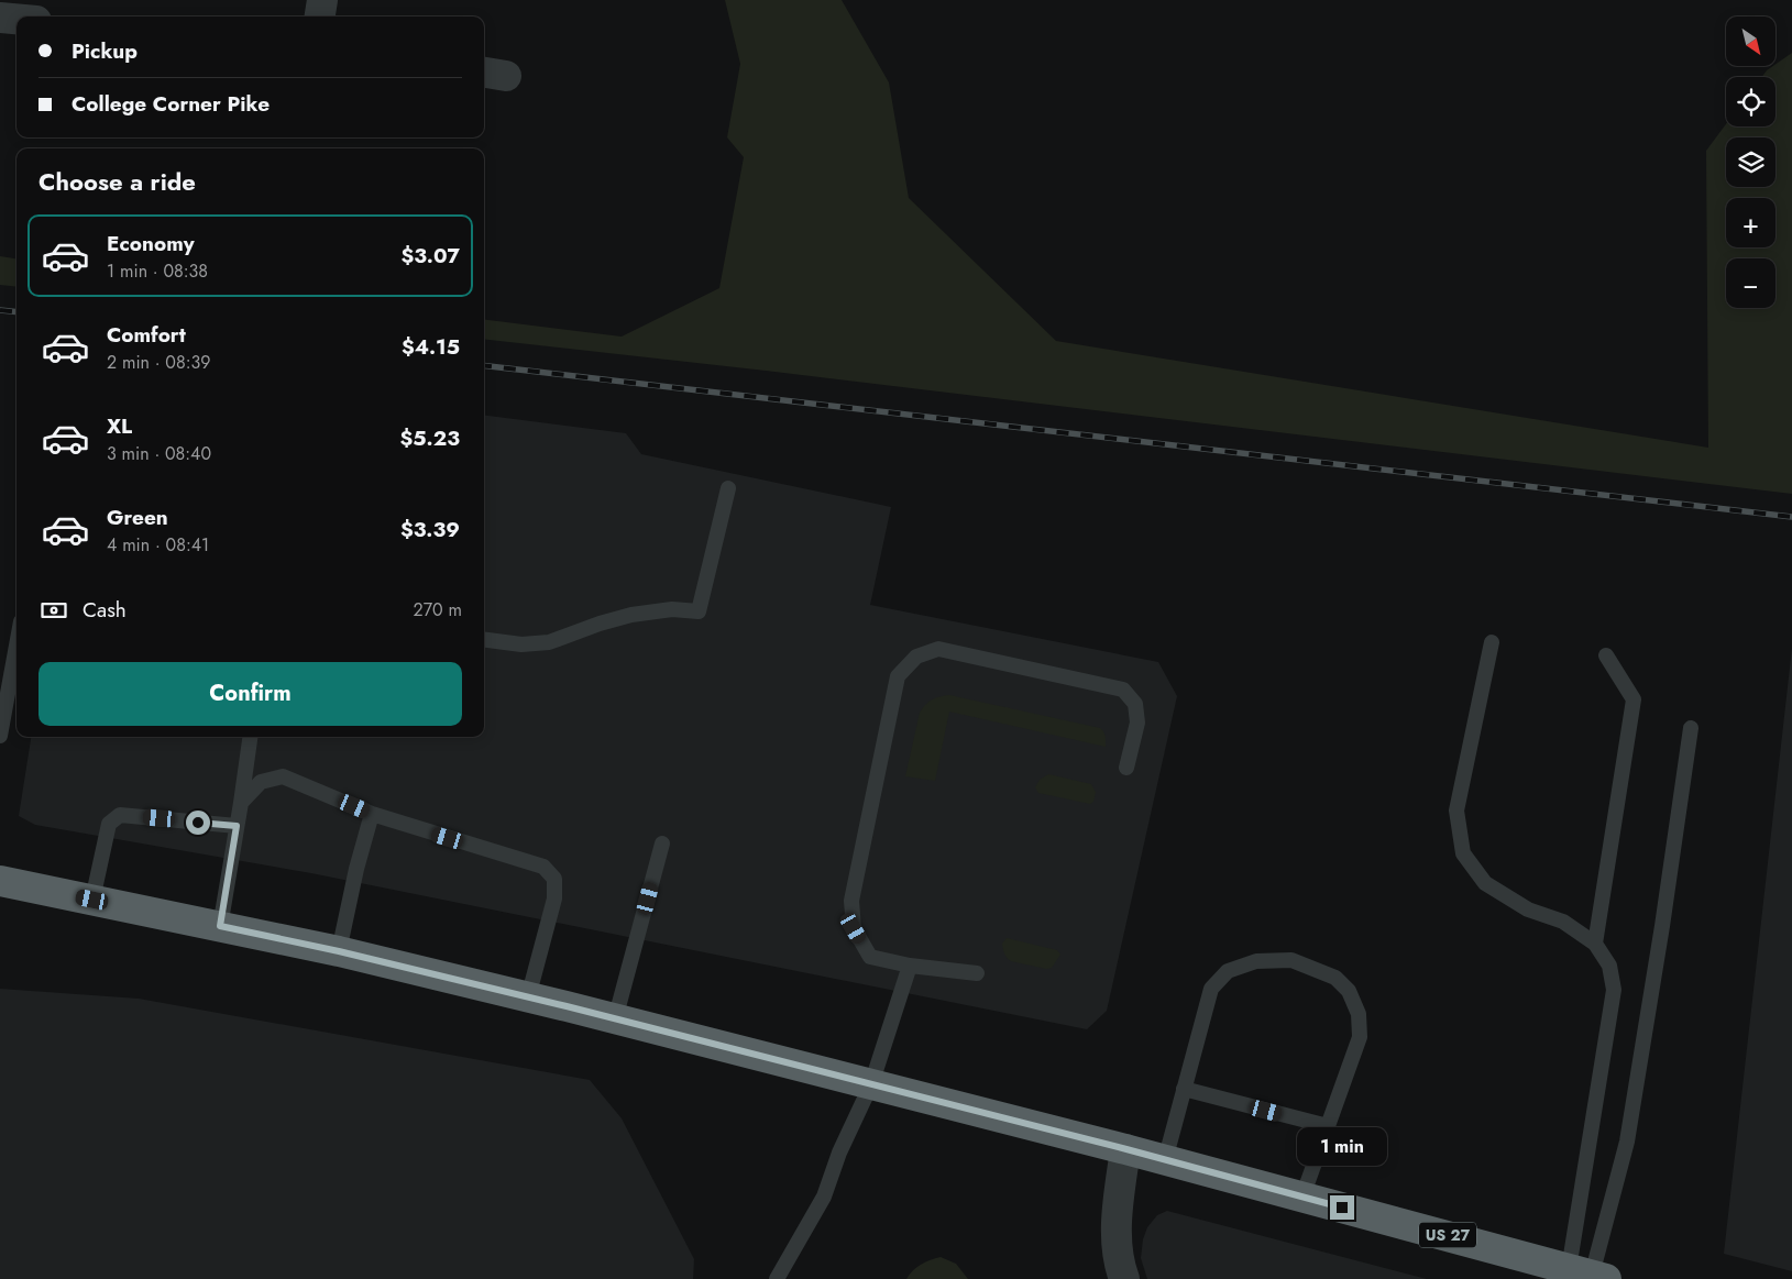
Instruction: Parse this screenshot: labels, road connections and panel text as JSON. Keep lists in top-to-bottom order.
{
  "streets": {
    "highway": ["US 27"]
  },
  "north": "bottom right",
  "page": {
    "map_buttons": ["+", "−"],
    "banner": ["Pickup", "College Corner Pike"],
    "heading": "Choose a ride",
    "list": [
      {
        "name": "Economy",
        "note": "1 min · 08:38",
        "value": "$3.07"
      },
      {
        "name": "Comfort",
        "note": "2 min · 08:39",
        "value": "$4.15"
      },
      {
        "name": "XL",
        "note": "3 min · 08:40",
        "value": "$5.23"
      },
      {
        "name": "Green",
        "note": "4 min · 08:41",
        "value": "$3.39"
      }
    ],
    "pay": ["Cash", "270 m"],
    "buttons": "Confirm",
    "bubble": "1 min"
  }
}
